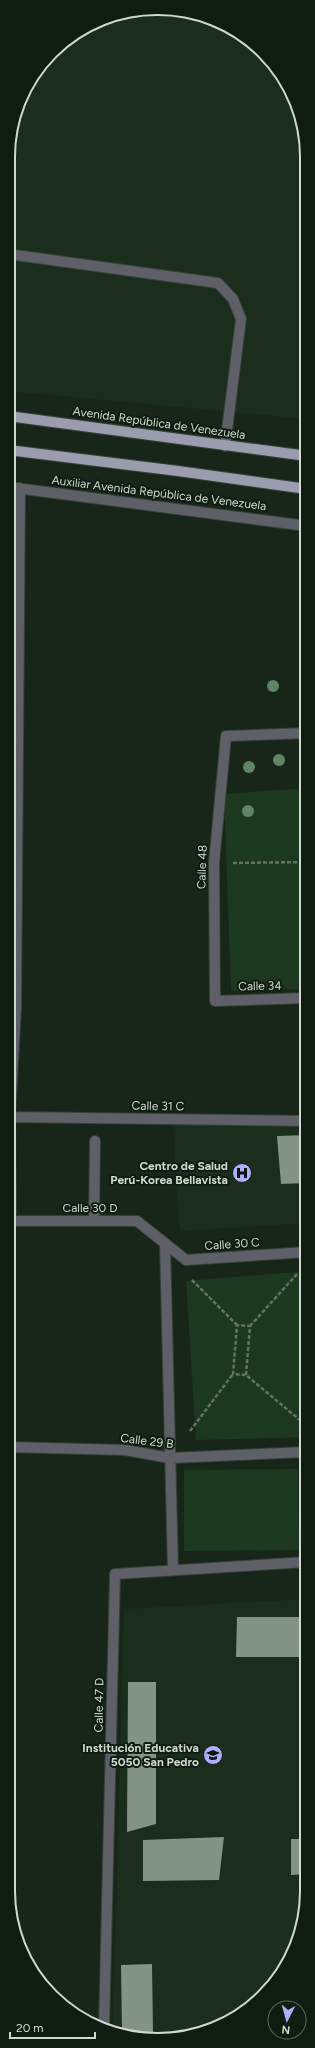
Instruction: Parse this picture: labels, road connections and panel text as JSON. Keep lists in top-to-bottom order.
{
  "streets": {
    "main road": ["Avenida República de Venezuela"],
    "street": [
      "Auxiliar Avenida República de Venezuela",
      "Calle 48",
      "Calle 34",
      "Calle 31 C",
      "Calle 30 D",
      "Calle 30 C",
      "Calle 29 B",
      "Calle 47 D"
    ]
  },
  "crossings": [
    ["Calle 48", "Calle 34"]
  ],
  "places": {
    "hospital": ["Centro de Salud Perú-Korea Bellavista"],
    "school or university": ["Institución Educativa 5050 San Pedro"]
  },
  "scale_bar": "20 m",
  "north": "bottom"
}
